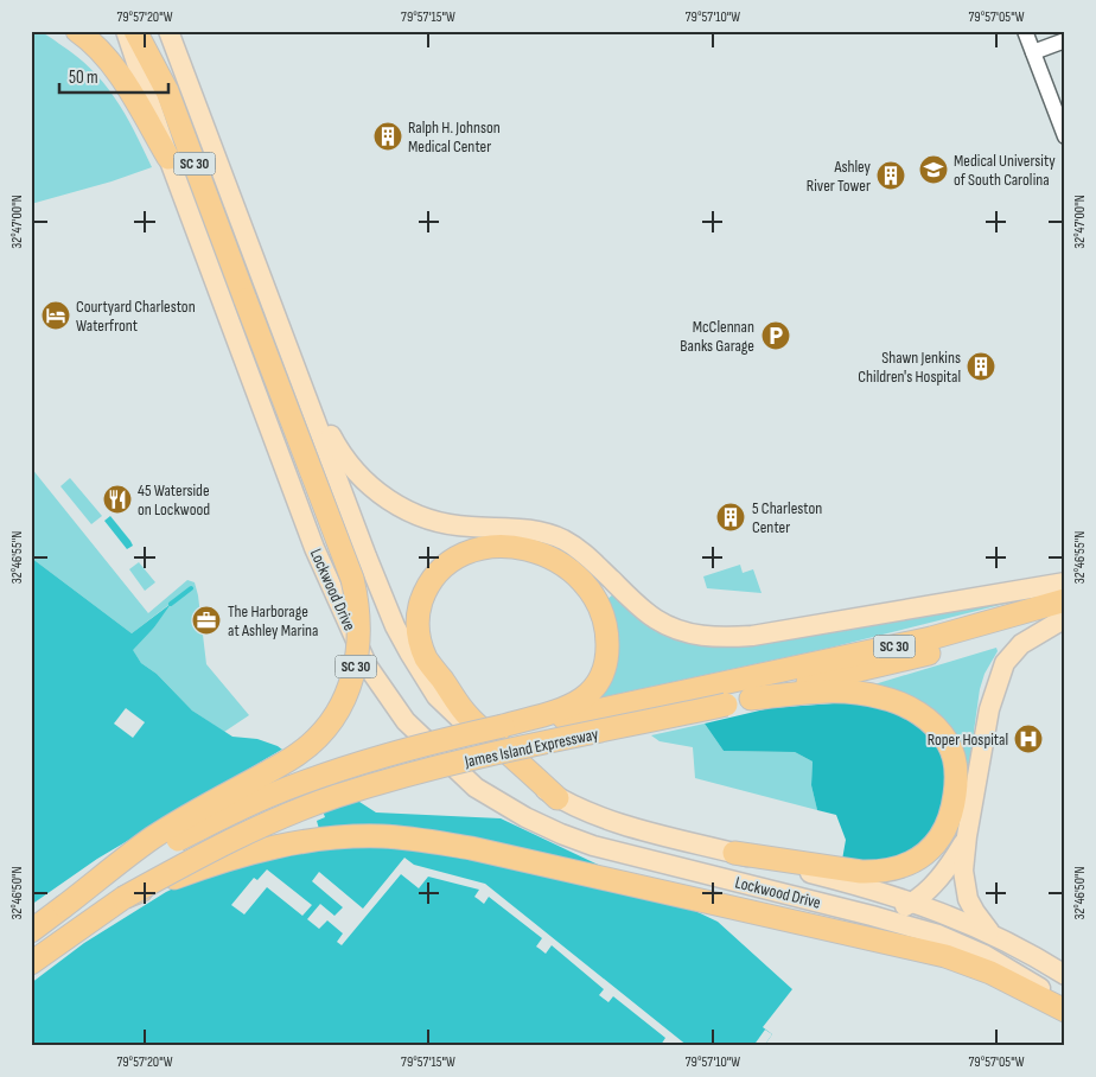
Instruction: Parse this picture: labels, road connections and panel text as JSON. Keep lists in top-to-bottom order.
{
  "streets": {
    "highway": ["SC 30", "James Island Expressway"],
    "main road": ["Lockwood Drive"]
  },
  "crossings": [
    ["SC 30", "Lockwood Drive"],
    ["SC 30", "James Island Expressway"]
  ],
  "places": {
    "building": [
      "Ralph H. Johnson Medical Center",
      "Ashley River Tower",
      "Shawn Jenkins Children's Hospital",
      "5 Charleston Center"
    ],
    "school or university": ["Medical University of South Carolina"],
    "hotel": ["Courtyard Charleston Waterfront"],
    "parking": ["McClennan Banks Garage"],
    "restaurant": ["45 Waterside on Lockwood"],
    "office": ["The Harborage at Ashley Marina"],
    "hospital": ["Roper Hospital"]
  },
  "scale_bar": "50 m",
  "coordinates": [
    "79°57'20\"W",
    "79°57'15\"W",
    "79°57'10\"W",
    "79°57'05\"W",
    "32°47'00\"N",
    "32°46'55\"N",
    "32°46'50\"N"
  ]
}
